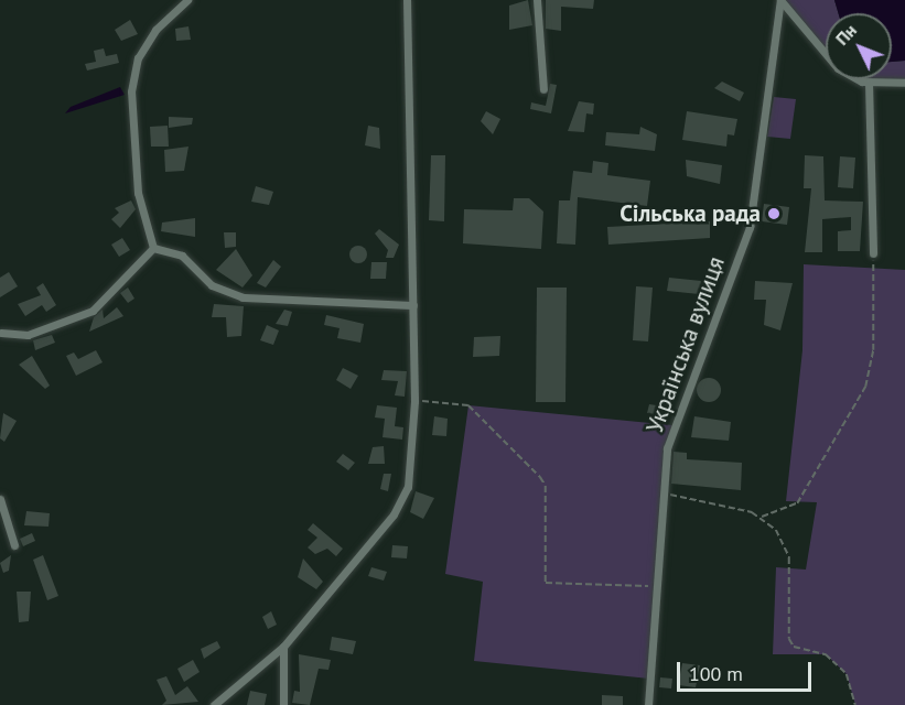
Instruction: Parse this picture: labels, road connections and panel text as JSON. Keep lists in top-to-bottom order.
{
  "streets": {
    "street": ["Українська вулиця"]
  },
  "places": ["Сільська рада"],
  "scale_bar": "100 m",
  "north": "top left"
}
